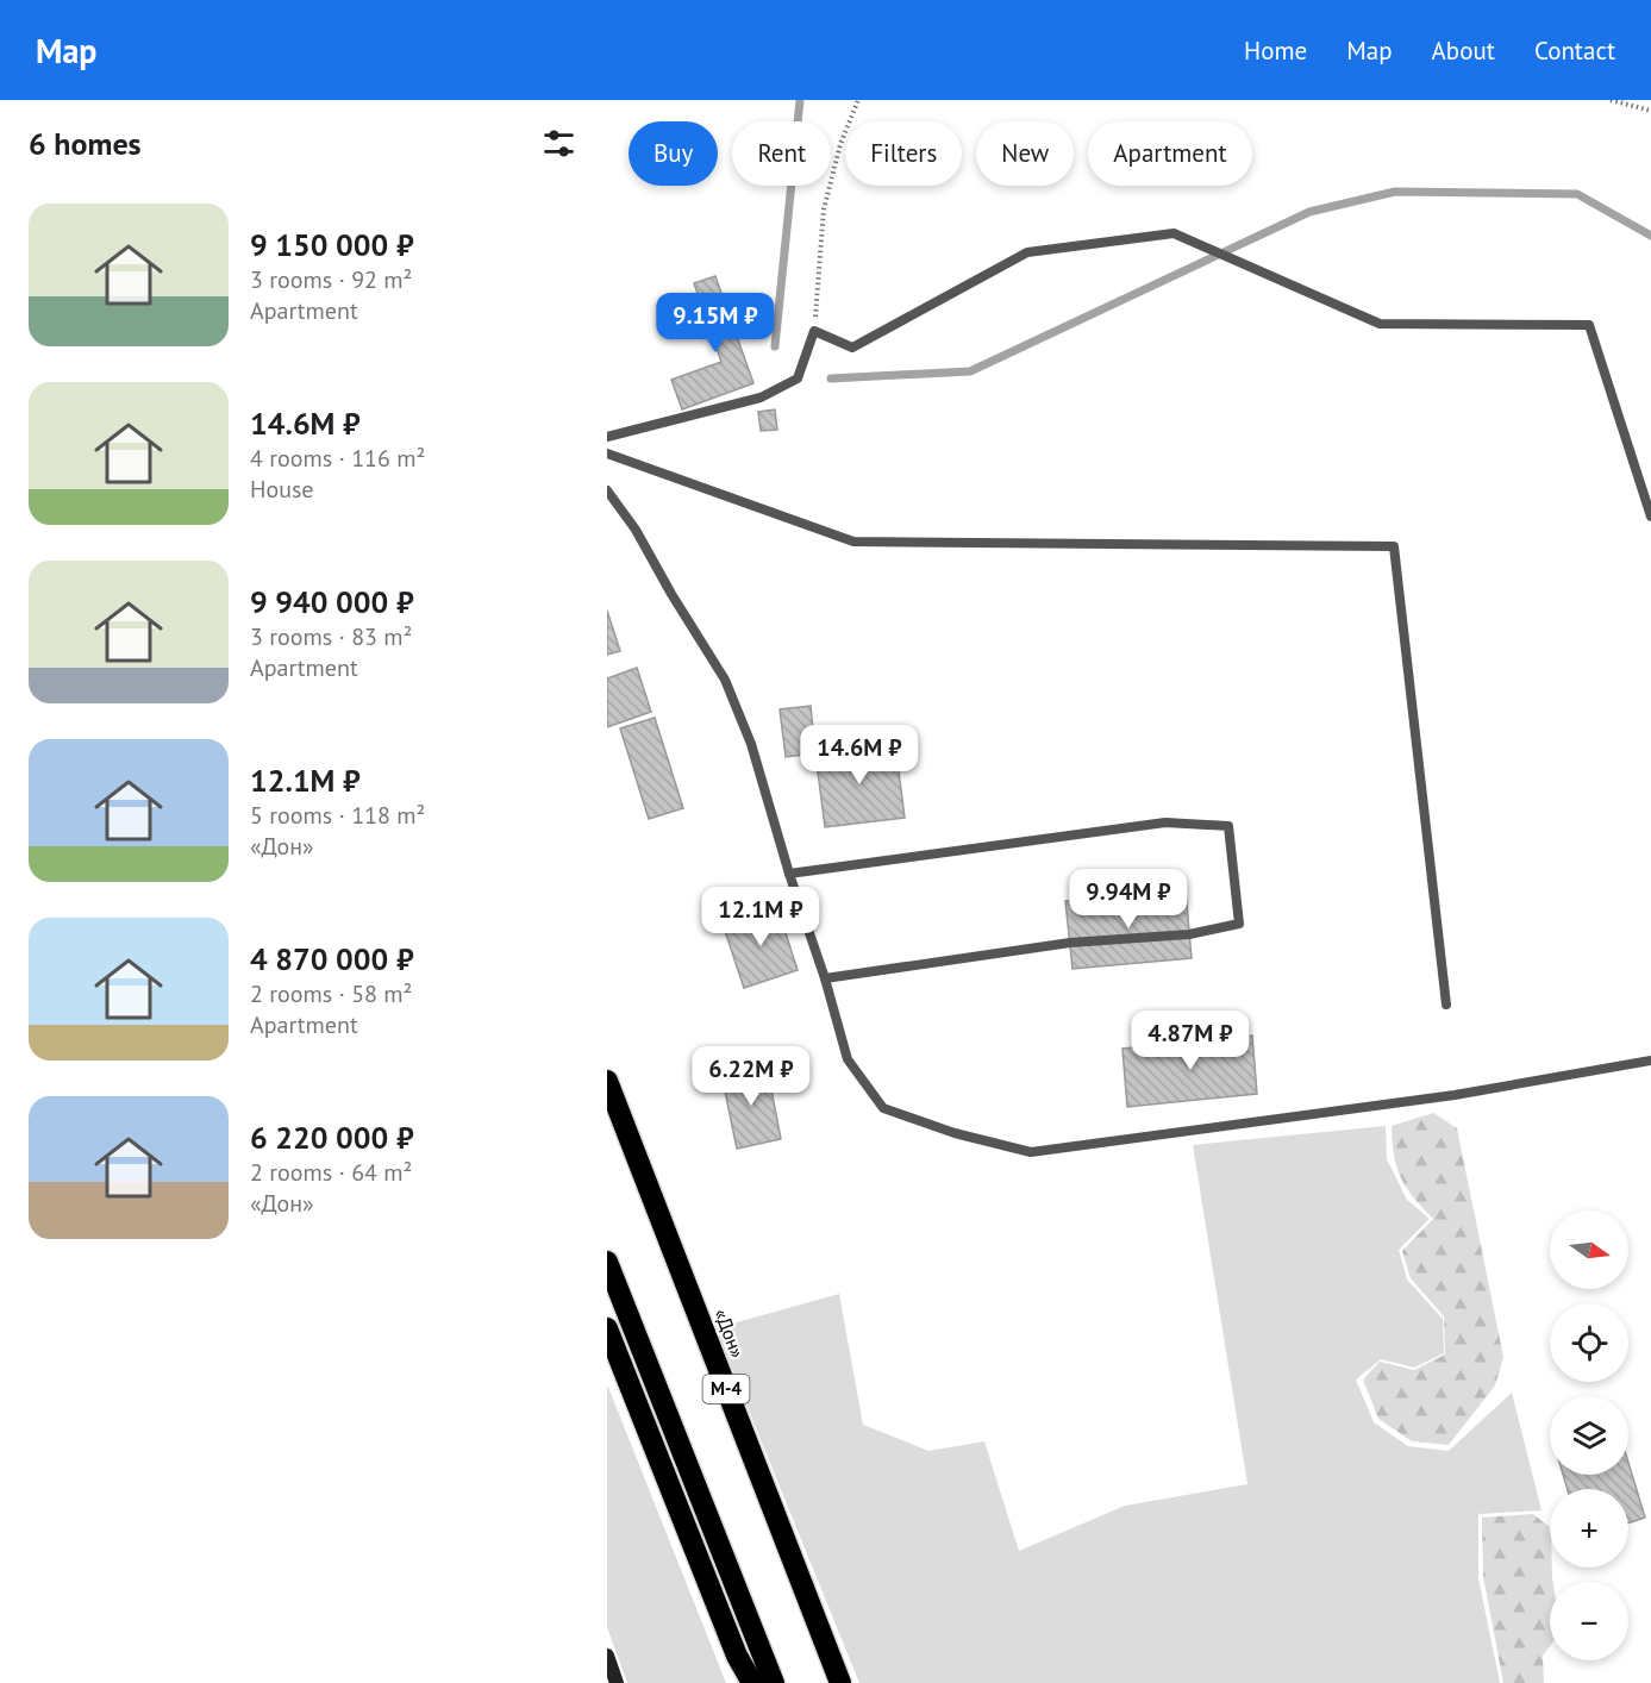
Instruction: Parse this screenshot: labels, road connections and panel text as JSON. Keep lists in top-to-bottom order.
{
  "streets": {
    "highway": ["«Дон»", "М-4"]
  },
  "north": "right",
  "page": {
    "header": "Map",
    "nav": [
      "Home",
      "Map",
      "About",
      "Contact"
    ],
    "heading": "6 homes",
    "chip": [
      "Buy",
      "Rent",
      "Filters",
      "New",
      "Apartment"
    ],
    "list": [
      {
        "name": "9 150 000 ₽",
        "note": "3 rooms · 92 m² · Apartment"
      },
      {
        "name": "14.6M ₽",
        "note": "4 rooms · 116 m² · House"
      },
      {
        "name": "9 940 000 ₽",
        "note": "3 rooms · 83 m² · Apartment"
      },
      {
        "name": "12.1M ₽",
        "note": "5 rooms · 118 m² · «Дон»"
      },
      {
        "name": "4 870 000 ₽",
        "note": "2 rooms · 58 m² · Apartment"
      },
      {
        "name": "6 220 000 ₽",
        "note": "2 rooms · 64 m² · «Дон»"
      }
    ],
    "price": [
      "9.15M ₽",
      "14.6M ₽",
      "9.94M ₽",
      "12.1M ₽",
      "4.87M ₽",
      "6.22M ₽"
    ],
    "map_buttons": ["+", "−"]
  }
}
